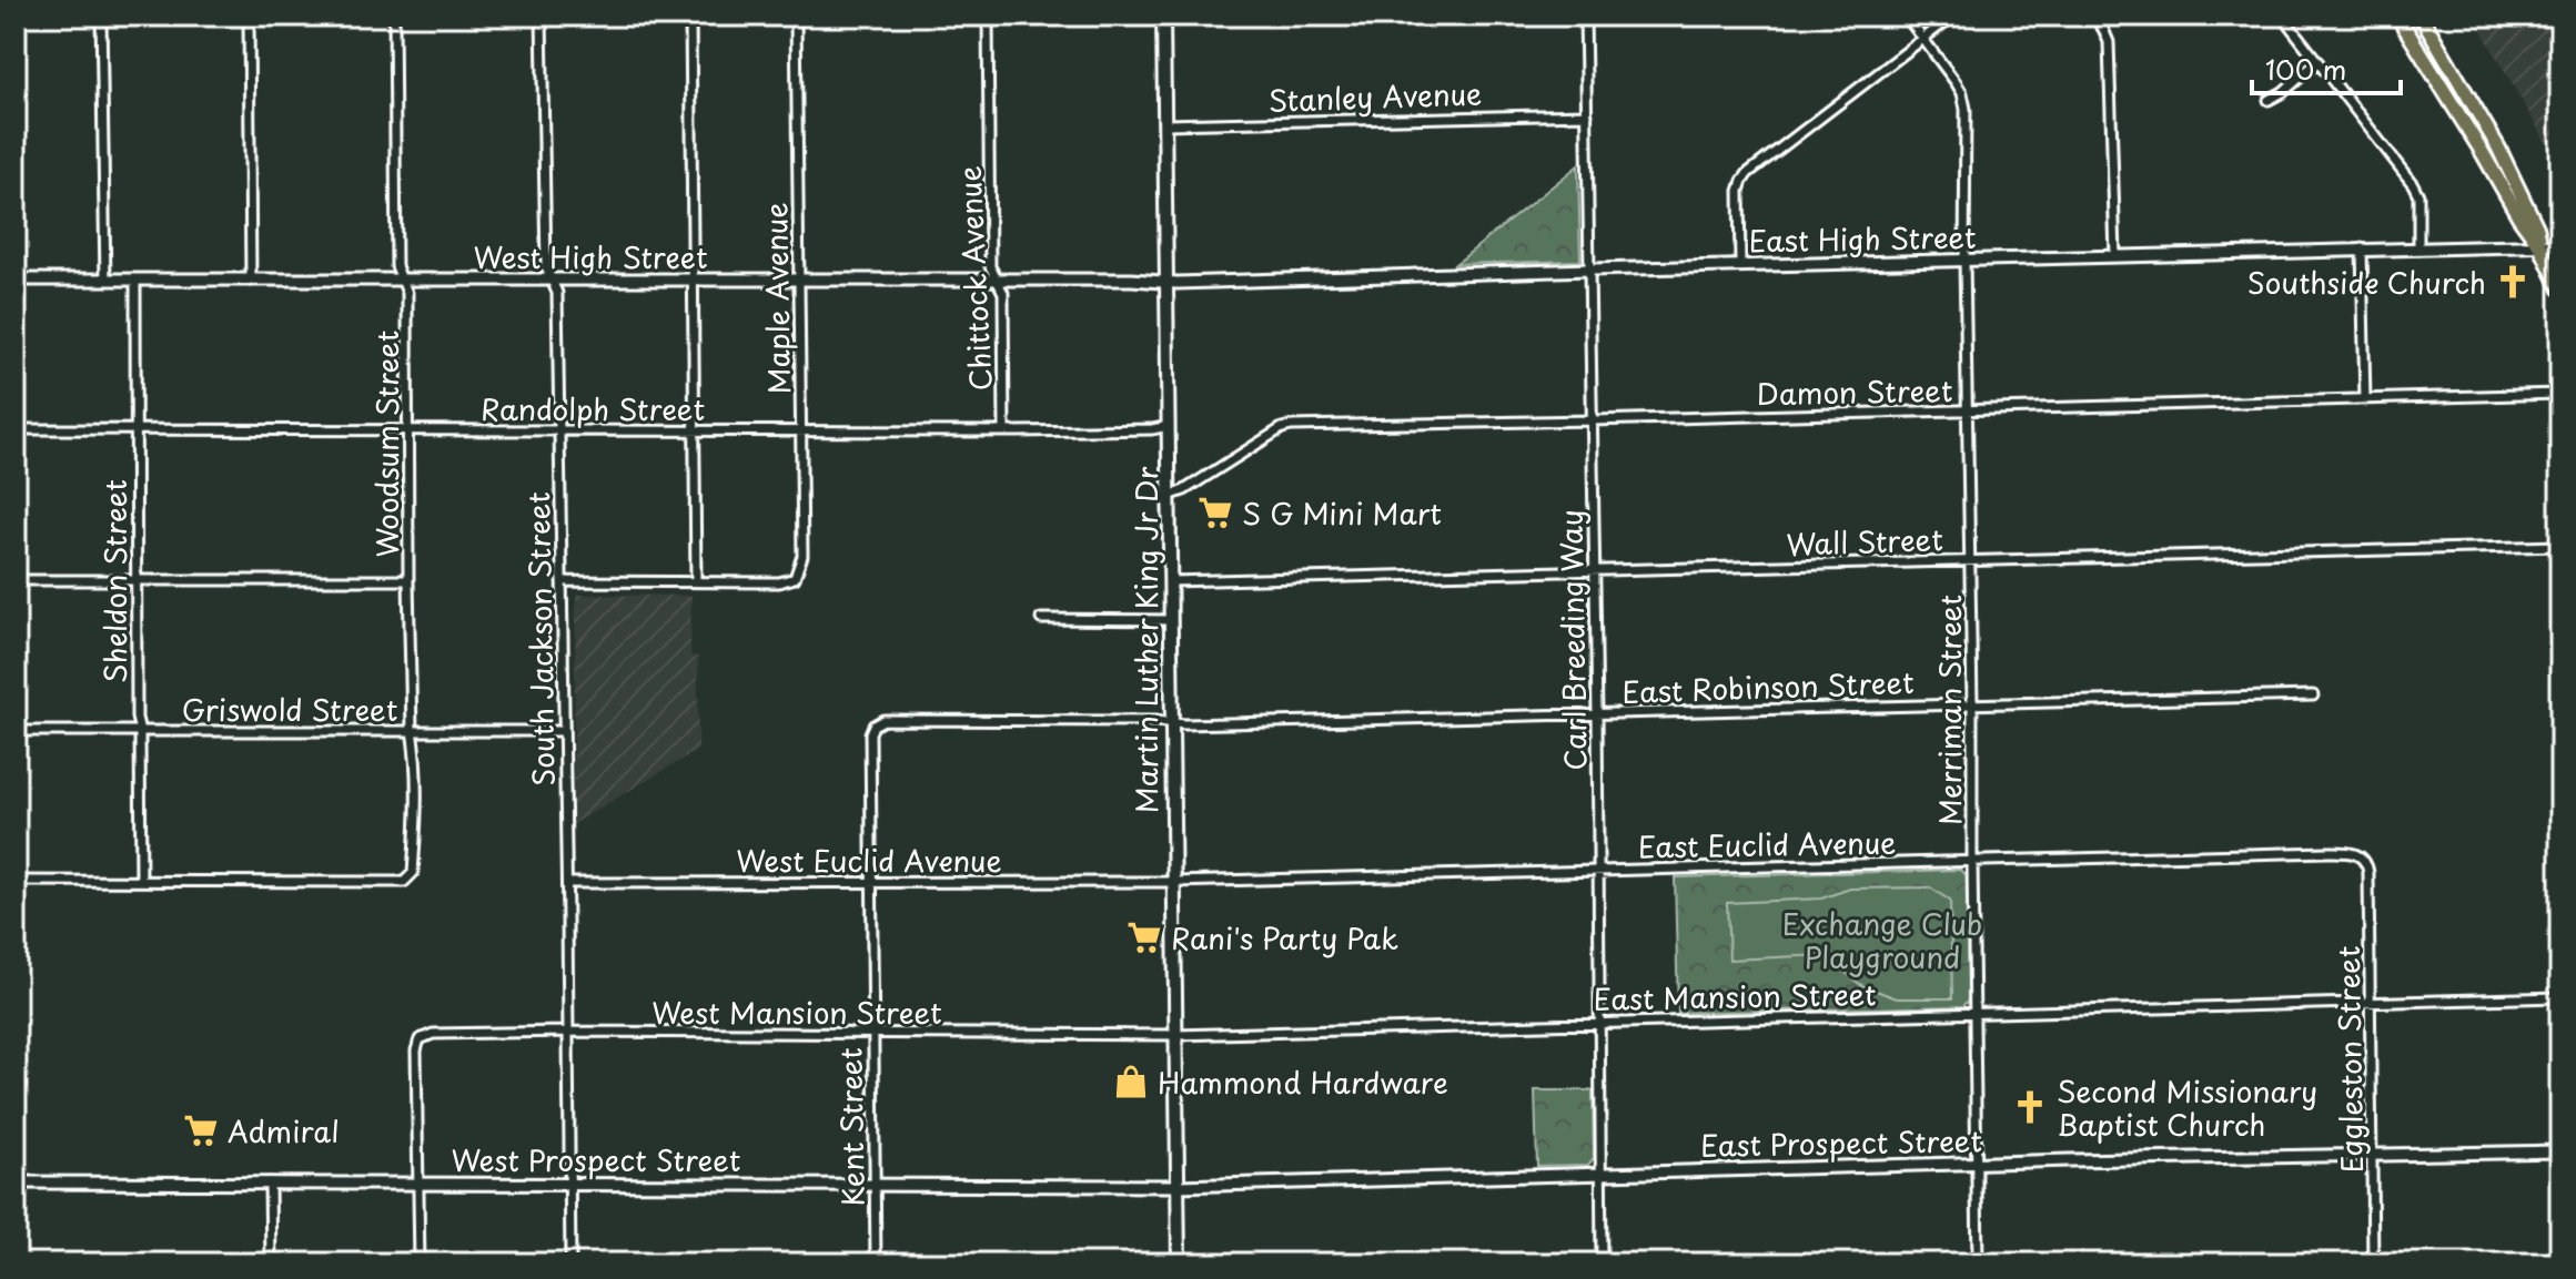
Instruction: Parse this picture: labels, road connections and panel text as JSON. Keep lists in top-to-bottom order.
{
  "streets": {
    "main road": ["Martin Luther King Jr Dr"],
    "street": [
      "Stanley Avenue",
      "East High Street",
      "West High Street",
      "Chittock Avenue",
      "Maple Avenue",
      "Damon Street",
      "Randolph Street",
      "Woodsum Street",
      "Wall Street",
      "Sheldon Street",
      "South Jackson Street",
      "Carl Breeding Way",
      "East Robinson Street",
      "Griswold Street",
      "Merriman Street",
      "East Euclid Avenue",
      "West Euclid Avenue",
      "East Mansion Street",
      "West Mansion Street",
      "Eggleston Street",
      "Kent Street",
      "East Prospect Street",
      "West Prospect Street"
    ]
  },
  "crossings": [
    ["Stanley Avenue", "Martin Luther King Jr Dr"],
    ["Stanley Avenue", "Carl Breeding Way"],
    ["East High Street", "West High Street"],
    ["East High Street", "Martin Luther King Jr Dr"],
    ["East High Street", "Carl Breeding Way"],
    ["East High Street", "Merriman Street"],
    ["West High Street", "Chittock Avenue"],
    ["West High Street", "Maple Avenue"],
    ["West High Street", "Woodsum Street"],
    ["West High Street", "Sheldon Street"],
    ["West High Street", "South Jackson Street"],
    ["West High Street", "Martin Luther King Jr Dr"],
    ["Chittock Avenue", "Randolph Street"],
    ["Maple Avenue", "Randolph Street"],
    ["Damon Street", "Martin Luther King Jr Dr"],
    ["Damon Street", "Carl Breeding Way"],
    ["Damon Street", "Merriman Street"],
    ["Randolph Street", "Woodsum Street"],
    ["Randolph Street", "Sheldon Street"],
    ["Randolph Street", "South Jackson Street"],
    ["Randolph Street", "Martin Luther King Jr Dr"],
    ["Woodsum Street", "Sheldon Street"],
    ["Woodsum Street", "Griswold Street"],
    ["Wall Street", "Martin Luther King Jr Dr"],
    ["Wall Street", "Carl Breeding Way"],
    ["Wall Street", "Merriman Street"],
    ["Sheldon Street", "Griswold Street"],
    ["South Jackson Street", "Griswold Street"],
    ["South Jackson Street", "West Euclid Avenue"],
    ["South Jackson Street", "West Mansion Street"],
    ["South Jackson Street", "West Prospect Street"],
    ["Martin Luther King Jr Dr", "East Robinson Street"],
    ["Martin Luther King Jr Dr", "East Euclid Avenue"],
    ["Martin Luther King Jr Dr", "West Euclid Avenue"],
    ["Martin Luther King Jr Dr", "East Mansion Street"],
    ["Martin Luther King Jr Dr", "West Mansion Street"],
    ["Martin Luther King Jr Dr", "East Prospect Street"],
    ["Martin Luther King Jr Dr", "West Prospect Street"],
    ["Carl Breeding Way", "East Robinson Street"],
    ["Carl Breeding Way", "East Euclid Avenue"],
    ["Carl Breeding Way", "East Mansion Street"],
    ["Carl Breeding Way", "East Prospect Street"],
    ["East Robinson Street", "Merriman Street"],
    ["East Robinson Street", "Kent Street"],
    ["Merriman Street", "East Euclid Avenue"],
    ["Merriman Street", "East Mansion Street"],
    ["Merriman Street", "East Prospect Street"],
    ["East Euclid Avenue", "West Euclid Avenue"],
    ["East Euclid Avenue", "Eggleston Street"],
    ["West Euclid Avenue", "Kent Street"],
    ["East Mansion Street", "West Mansion Street"],
    ["East Mansion Street", "Eggleston Street"],
    ["West Mansion Street", "Kent Street"],
    ["West Mansion Street", "West Prospect Street"],
    ["Eggleston Street", "East Prospect Street"],
    ["Kent Street", "West Prospect Street"],
    ["East Prospect Street", "West Prospect Street"]
  ],
  "parks": ["Exchange Club Playground"],
  "places": {
    "church": ["Southside Church", "Second Missionary Baptist Church"],
    "supermarket": ["S G Mini Mart", "Rani's Party Pak", "Admiral"],
    "shop": ["Hammond Hardware"]
  },
  "scale_bar": "100 m"
}
